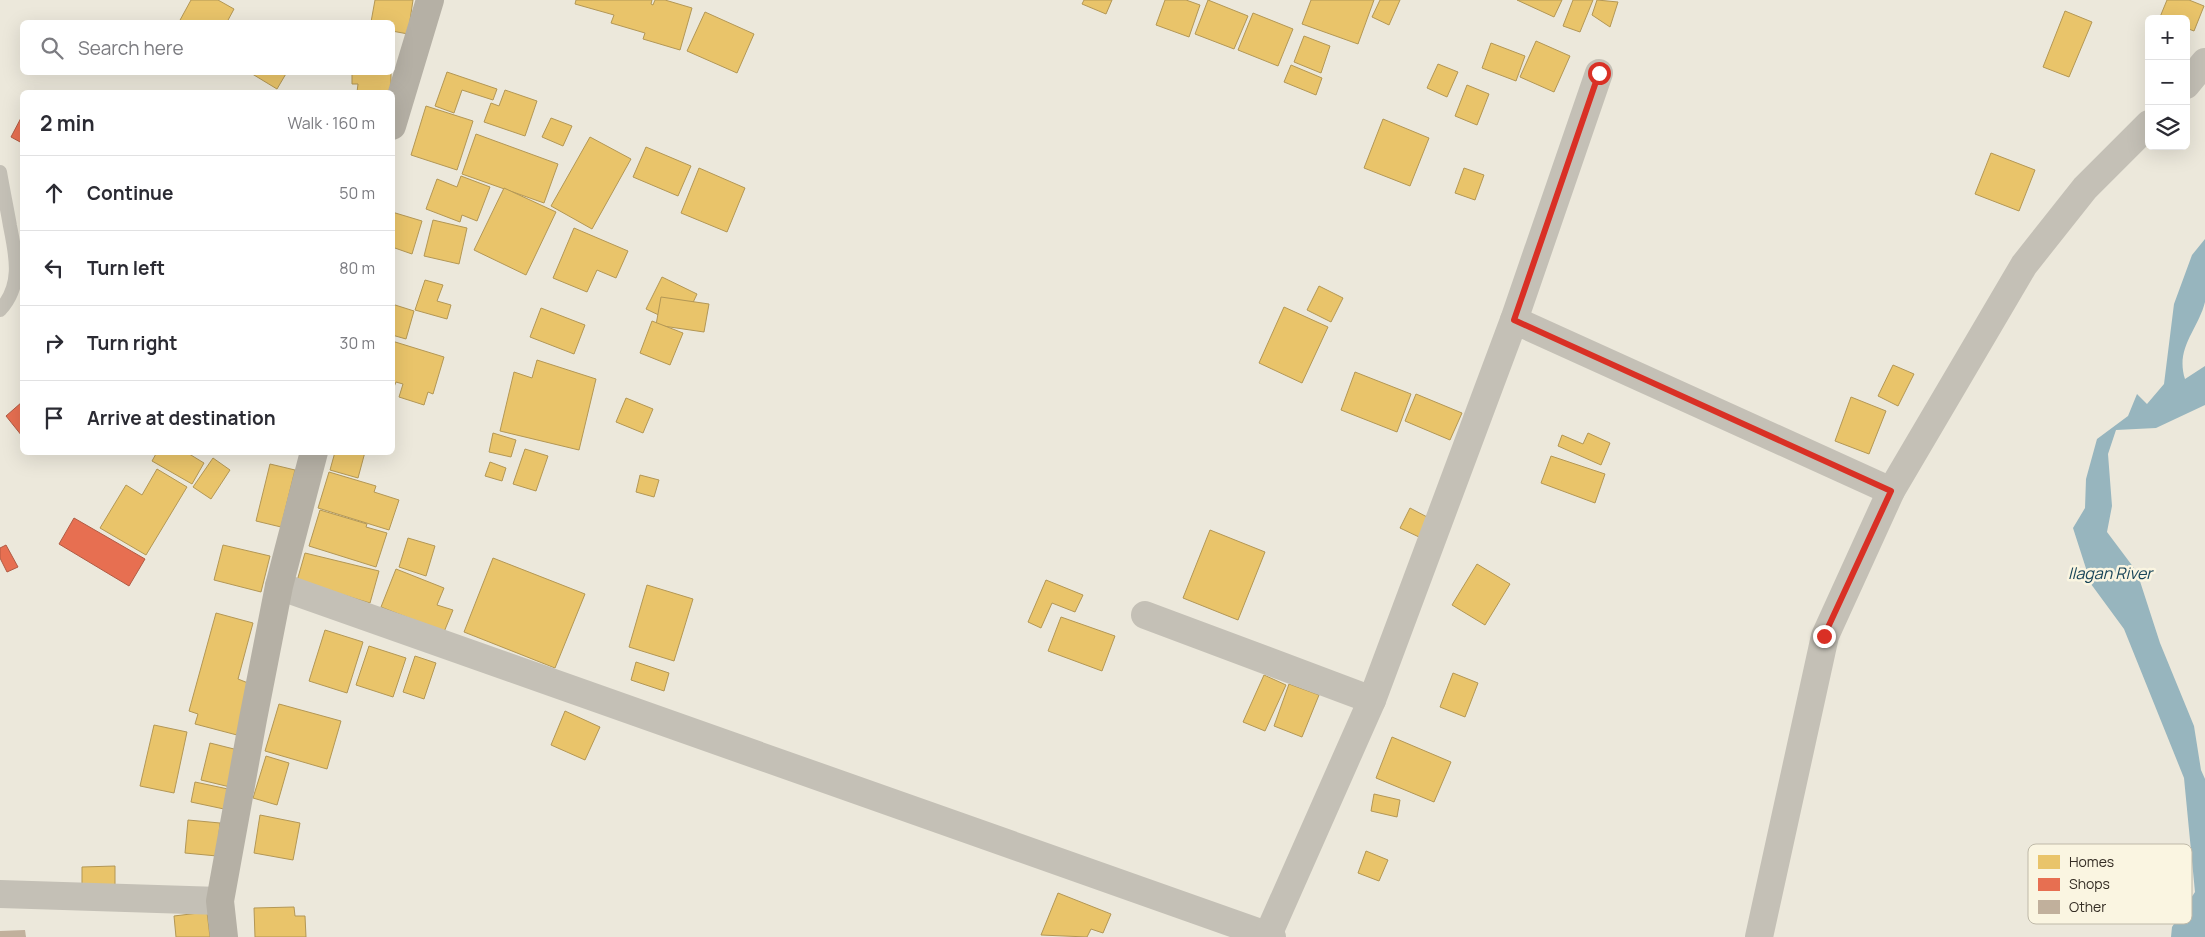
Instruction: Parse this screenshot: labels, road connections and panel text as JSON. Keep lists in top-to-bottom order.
{
  "water": ["Ilagan River"],
  "legend": ["Homes", "Shops", "Other"],
  "page": {
    "map_buttons": ["+", "−"],
    "search": "Search here",
    "heading": ["2 min", "Walk · 160 m"],
    "list": [
      ["Continue", "50 m"],
      ["Turn left", "80 m"],
      ["Turn right", "30 m"],
      "Arrive at destination"
    ]
  }
}
